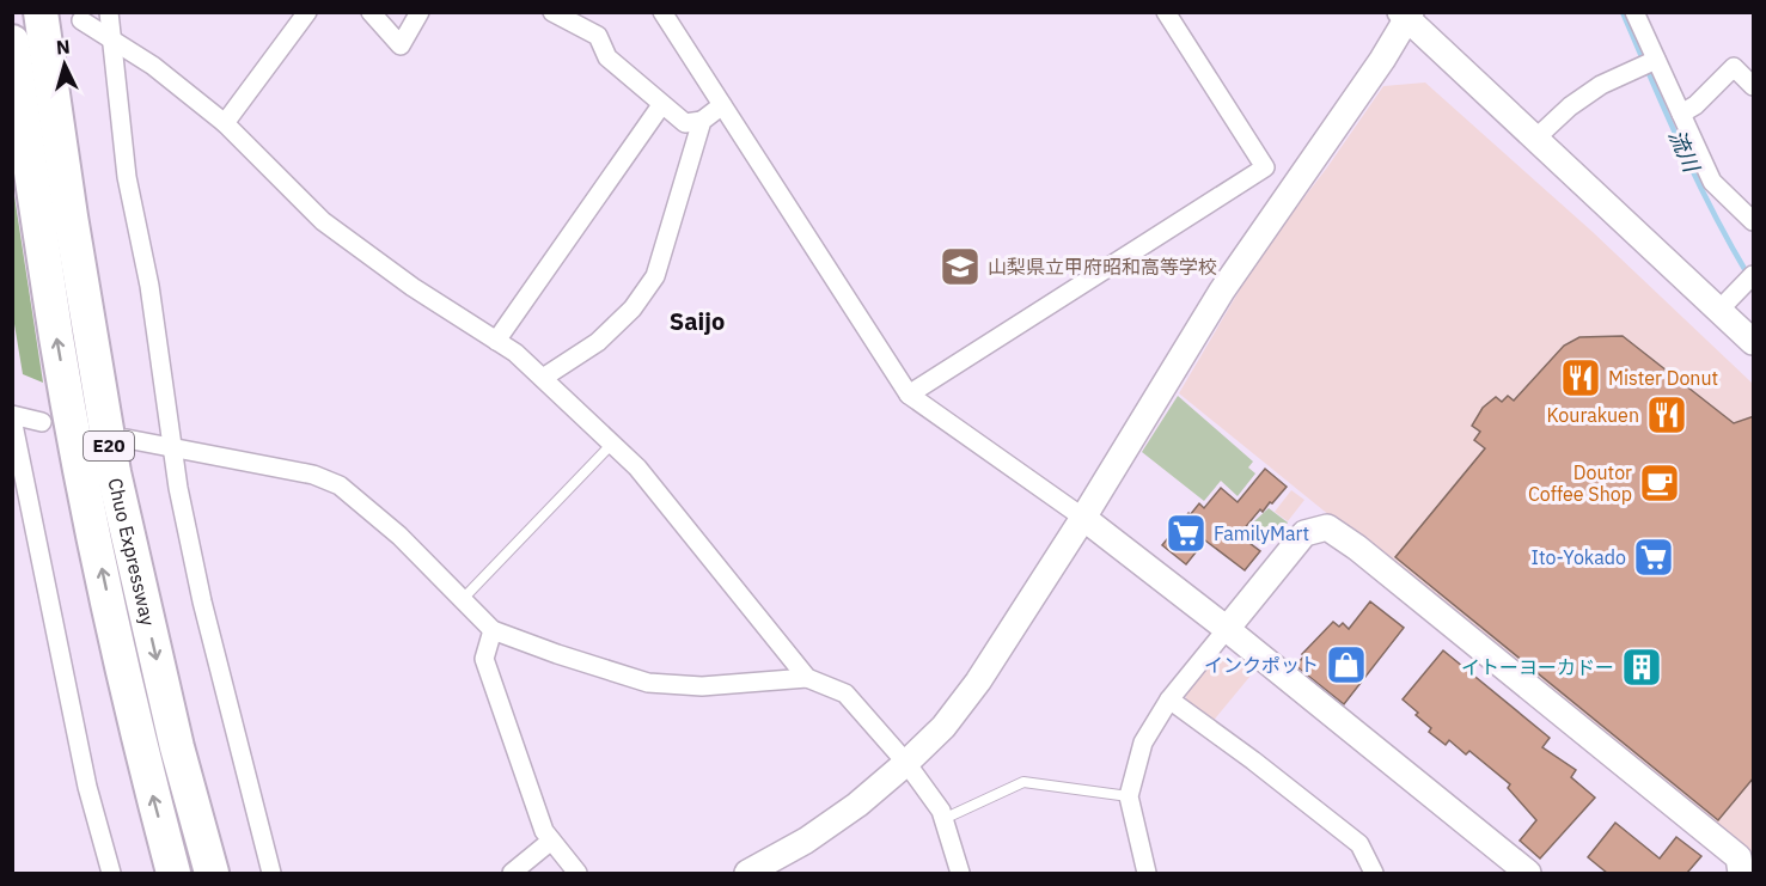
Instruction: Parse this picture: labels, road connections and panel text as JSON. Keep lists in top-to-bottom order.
{
  "streets": {
    "highway": ["E20", "Chuo Expressway"]
  },
  "districts": ["Saijo"],
  "water": ["流川"],
  "places": {
    "school or university": ["山梨県立甲府昭和高等学校"],
    "restaurant": ["Mister Donut", "Kourakuen"],
    "cafe": ["Doutor Coffee Shop"],
    "supermarket": ["FamilyMart", "Ito-Yokado"],
    "shop": ["インクポット"],
    "building": ["イトーヨーカドー"]
  },
  "north": "top"
}
